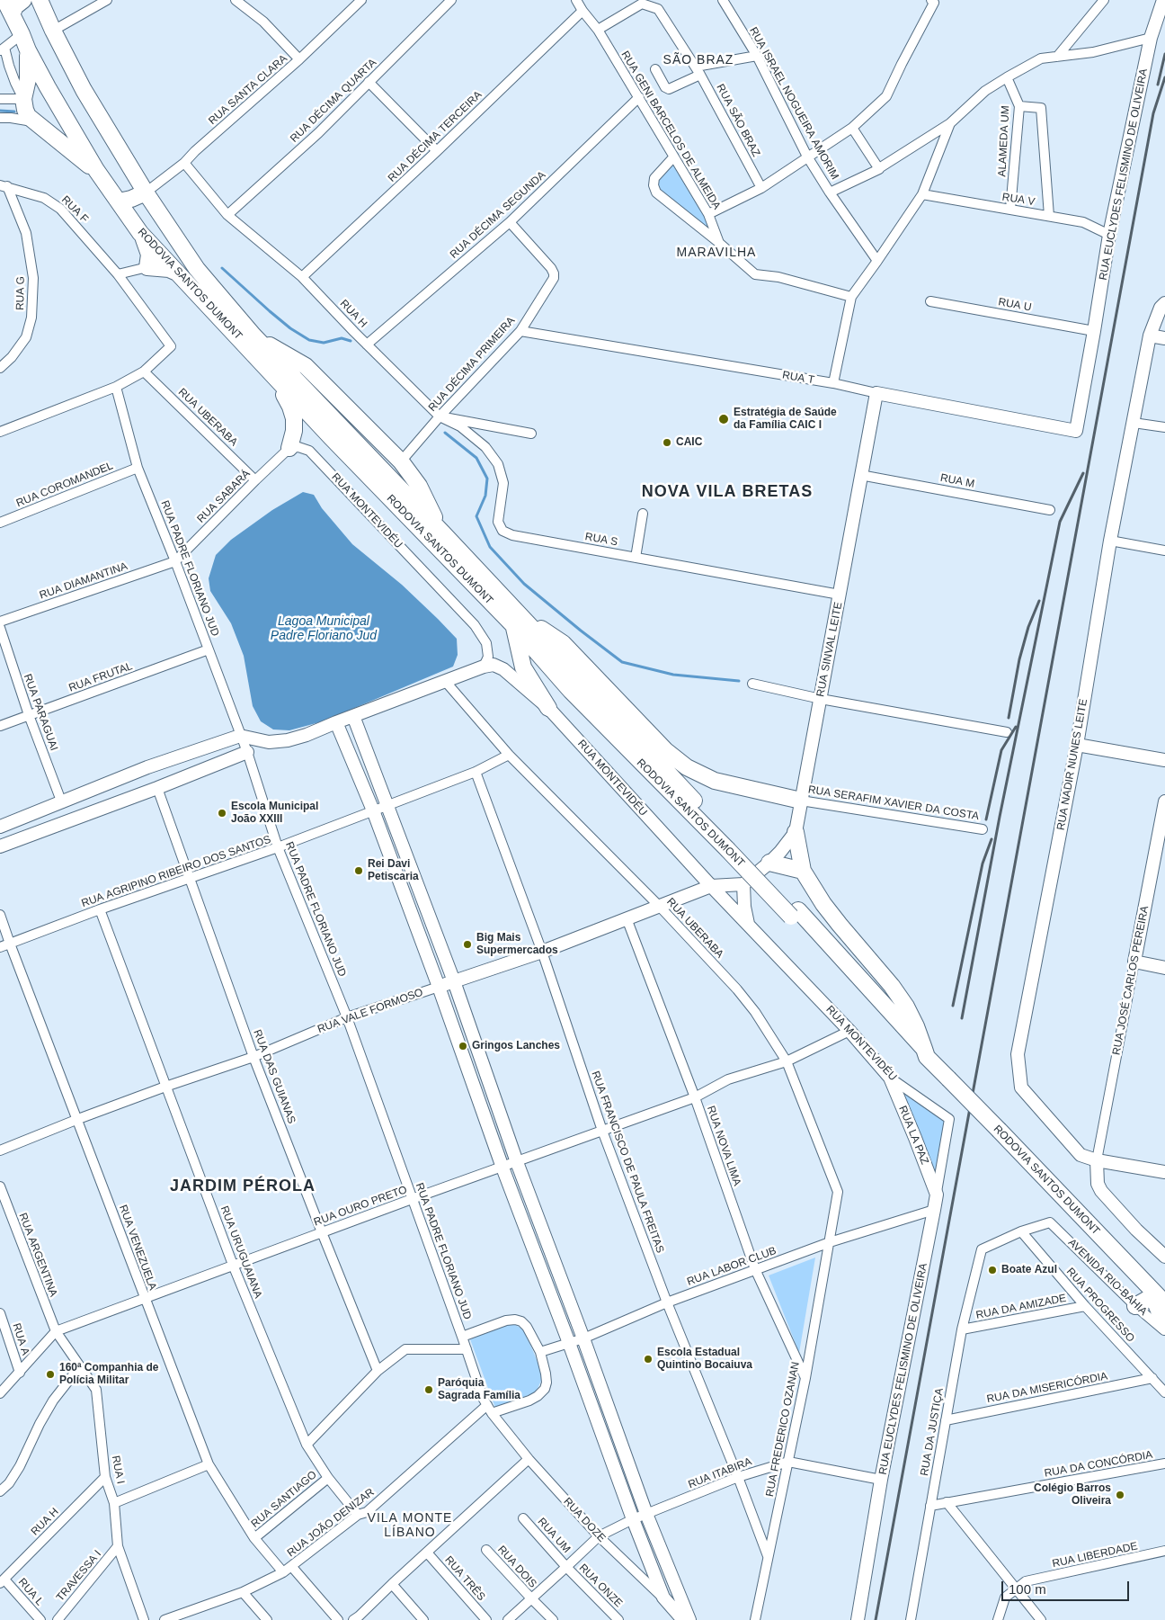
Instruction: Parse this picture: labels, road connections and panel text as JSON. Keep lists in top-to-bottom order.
{
  "streets": {
    "highway": ["RODOVIA SANTOS DUMONT"],
    "street": [
      "RUA SANTA CLARA",
      "RUA DÉCIMA QUARTA",
      "RUA ISRAEL NOGUEIRA AMORIM",
      "RUA SÃO BRAZ",
      "RUA GENI BARCELOS DE ALMEIDA",
      "RUA DÉCIMA TERCEIRA",
      "ALAMEDA UM",
      "RUA EUCLYDES FELISMINO DE OLIVEIRA",
      "RUA V",
      "RUA F",
      "RUA DÉCIMA SEGUNDA",
      "RUA G",
      "RUA U",
      "RUA H",
      "RUA DÉCIMA PRIMEIRA",
      "RUA T",
      "RUA UBERABA",
      "RUA M",
      "RUA COROMANDEL",
      "RUA SABARÁ",
      "RUA MONTEVIDÉU",
      "RUA S",
      "RUA PADRE FLORIANO JUD",
      "RUA DIAMANTINA",
      "RUA SINVAL LEITE",
      "RUA FRUTAL",
      "RUA PARAGUAI",
      "RUA NADIR NUNES LEITE",
      "RUA SERAFIM XAVIER DA COSTA",
      "RUA AGRIPINO RIBEIRO DOS SANTOS",
      "RUA JOSÉ CARLOS PEREIRA",
      "RUA VALE FORMOSO",
      "RUA DAS GUIANAS",
      "RUA LA PAZ",
      "RUA NOVA LIMA",
      "RUA FRANCISCO DE PAULA FREITAS",
      "RUA OURO PRETO",
      "RUA VENEZUELA",
      "RUA URUGUAIANA",
      "RUA ARGENTINA",
      "RUA LABOR CLUB",
      "AVENIDA RIO-BAHIA",
      "RUA PROGRESSO",
      "RUA DA AMIZADE",
      "RUA A",
      "RUA DA MISERICÓRDIA",
      "RUA FREDERICO OZANAN",
      "RUA DA JUSTIÇA",
      "RUA DA CONCÓRDIA",
      "RUA I",
      "RUA ITABIRA",
      "RUA SANTIAGO",
      "RUA DOZE",
      "RUA JOÃO DENIZAR",
      "RUA UM",
      "RUA LIBERDADE",
      "RUA DOIS",
      "TRAVESSA I",
      "RUA TRÊS",
      "RUA ONZE",
      "RUA L"
    ]
  },
  "crossings": [
    ["RUA SANTA CLARA", "RODOVIA SANTOS DUMONT"],
    ["RUA SANTA CLARA", "RUA H"],
    ["RUA DÉCIMA QUARTA", "RUA H"],
    ["RUA SÃO BRAZ", "RUA GENI BARCELOS DE ALMEIDA"],
    ["RUA GENI BARCELOS DE ALMEIDA", "RUA DÉCIMA TERCEIRA"],
    ["RUA GENI BARCELOS DE ALMEIDA", "RUA DÉCIMA SEGUNDA"],
    ["RUA DÉCIMA TERCEIRA", "RUA H"],
    ["ALAMEDA UM", "RUA V"],
    ["RUA EUCLYDES FELISMINO DE OLIVEIRA", "RUA V"],
    ["RUA EUCLYDES FELISMINO DE OLIVEIRA", "RUA U"],
    ["RUA EUCLYDES FELISMINO DE OLIVEIRA", "RUA T"],
    ["RUA EUCLYDES FELISMINO DE OLIVEIRA", "RUA MONTEVIDÉU"],
    ["RUA EUCLYDES FELISMINO DE OLIVEIRA", "RUA LA PAZ"],
    ["RUA EUCLYDES FELISMINO DE OLIVEIRA", "RUA LABOR CLUB"],
    ["RUA EUCLYDES FELISMINO DE OLIVEIRA", "RUA ITABIRA"],
    ["RUA F", "RUA G"],
    ["RUA F", "RUA UBERABA"],
    ["RUA DÉCIMA SEGUNDA", "RUA H"],
    ["RUA DÉCIMA SEGUNDA", "RUA DÉCIMA PRIMEIRA"],
    ["RUA H", "RUA DÉCIMA PRIMEIRA"],
    ["RUA H", "RUA S"],
    ["RUA H", "RUA I"],
    ["RUA H", "RUA L"],
    ["RUA DÉCIMA PRIMEIRA", "RUA T"],
    ["RUA DÉCIMA PRIMEIRA", "RUA S"],
    ["RUA T", "RUA SINVAL LEITE"],
    ["RUA UBERABA", "RUA SABARÁ"],
    ["RUA UBERABA", "RUA AGRIPINO RIBEIRO DOS SANTOS"],
    ["RUA UBERABA", "RUA VALE FORMOSO"],
    ["RUA UBERABA", "RUA OURO PRETO"],
    ["RUA UBERABA", "RUA LABOR CLUB"],
    ["RUA UBERABA", "RUA FREDERICO OZANAN"],
    ["RUA M", "RUA SINVAL LEITE"],
    ["RUA COROMANDEL", "RUA PADRE FLORIANO JUD"],
    ["RUA SABARÁ", "RUA MONTEVIDÉU"],
    ["RUA SABARÁ", "RUA PADRE FLORIANO JUD"],
    ["RUA SABARÁ", "RUA DIAMANTINA"],
    ["RUA MONTEVIDÉU", "RUA VALE FORMOSO"],
    ["RUA MONTEVIDÉU", "RUA LA PAZ"],
    ["RUA MONTEVIDÉU", "RUA OURO PRETO"],
    ["RUA S", "RUA SINVAL LEITE"],
    ["RUA PADRE FLORIANO JUD", "RUA DIAMANTINA"],
    ["RUA PADRE FLORIANO JUD", "RUA FRUTAL"],
    ["RUA PADRE FLORIANO JUD", "RUA AGRIPINO RIBEIRO DOS SANTOS"],
    ["RUA PADRE FLORIANO JUD", "RUA VALE FORMOSO"],
    ["RUA PADRE FLORIANO JUD", "RUA OURO PRETO"],
    ["RUA PADRE FLORIANO JUD", "RUA LABOR CLUB"],
    ["RUA PADRE FLORIANO JUD", "RUA DOZE"],
    ["RUA PADRE FLORIANO JUD", "RUA JOÃO DENIZAR"],
    ["RUA SINVAL LEITE", "RUA SERAFIM XAVIER DA COSTA"],
    ["RUA SINVAL LEITE", "RUA VALE FORMOSO"],
    ["RUA FRUTAL", "RUA PARAGUAI"],
    ["RUA NADIR NUNES LEITE", "RUA JOSÉ CARLOS PEREIRA"],
    ["RUA AGRIPINO RIBEIRO DOS SANTOS", "RUA DAS GUIANAS"],
    ["RUA AGRIPINO RIBEIRO DOS SANTOS", "RUA FRANCISCO DE PAULA FREITAS"],
    ["RUA AGRIPINO RIBEIRO DOS SANTOS", "RUA VENEZUELA"],
    ["RUA AGRIPINO RIBEIRO DOS SANTOS", "RUA URUGUAIANA"],
    ["RUA VALE FORMOSO", "RUA DAS GUIANAS"],
    ["RUA VALE FORMOSO", "RUA NOVA LIMA"],
    ["RUA VALE FORMOSO", "RUA FRANCISCO DE PAULA FREITAS"],
    ["RUA VALE FORMOSO", "RUA VENEZUELA"],
    ["RUA VALE FORMOSO", "RUA URUGUAIANA"],
    ["RUA DAS GUIANAS", "RUA OURO PRETO"],
    ["RUA NOVA LIMA", "RUA OURO PRETO"],
    ["RUA NOVA LIMA", "RUA LABOR CLUB"],
    ["RUA NOVA LIMA", "RUA FREDERICO OZANAN"],
    ["RUA FRANCISCO DE PAULA FREITAS", "RUA OURO PRETO"],
    ["RUA FRANCISCO DE PAULA FREITAS", "RUA LABOR CLUB"],
    ["RUA FRANCISCO DE PAULA FREITAS", "RUA FREDERICO OZANAN"],
    ["RUA FRANCISCO DE PAULA FREITAS", "RUA ITABIRA"],
    ["RUA OURO PRETO", "RUA VENEZUELA"],
    ["RUA OURO PRETO", "RUA URUGUAIANA"],
    ["RUA OURO PRETO", "RUA ARGENTINA"],
    ["RUA OURO PRETO", "RUA A"],
    ["RUA OURO PRETO", "RUA I"],
    ["RUA VENEZUELA", "RUA SANTIAGO"],
    ["RUA VENEZUELA", "RUA JOÃO DENIZAR"],
    ["RUA URUGUAIANA", "RUA SANTIAGO"],
    ["RUA URUGUAIANA", "RUA JOÃO DENIZAR"],
    ["RUA ARGENTINA", "RUA I"],
    ["RUA LABOR CLUB", "RUA FREDERICO OZANAN"],
    ["RUA LABOR CLUB", "RUA DOZE"],
    ["RUA LABOR CLUB", "RUA JOÃO DENIZAR"],
    ["AVENIDA RIO-BAHIA", "RUA PROGRESSO"],
    ["AVENIDA RIO-BAHIA", "RUA DA JUSTIÇA"],
    ["RUA PROGRESSO", "RUA DA AMIZADE"],
    ["RUA PROGRESSO", "RUA DA MISERICÓRDIA"],
    ["RUA PROGRESSO", "RUA DA JUSTIÇA"],
    ["RUA DA AMIZADE", "RUA DA JUSTIÇA"],
    ["RUA DA MISERICÓRDIA", "RUA DA JUSTIÇA"],
    ["RUA FREDERICO OZANAN", "RUA ITABIRA"],
    ["RUA DA JUSTIÇA", "RUA DA CONCÓRDIA"],
    ["RUA I", "TRAVESSA I"],
    ["RUA ITABIRA", "RUA DOZE"],
    ["RUA ITABIRA", "RUA UM"],
    ["RUA ITABIRA", "RUA DOIS"],
    ["RUA ITABIRA", "RUA ONZE"],
    ["RUA DOZE", "RUA JOÃO DENIZAR"],
    ["RUA UM", "RUA ONZE"]
  ],
  "districts": [
    "SÃO BRAZ",
    "MARAVILHA",
    "NOVA VILA BRETAS",
    "JARDIM PÉROLA",
    "VILA MONTE LÍBANO"
  ],
  "water": ["Lagoa Municipal Padre Floriano Jud"],
  "places": [
    "Estratégia de Saúde da Família CAIC I",
    "CAIC",
    "Escola Municipal João XXIII",
    "Rei Davi Petiscaria",
    "Big Mais Supermercados",
    "Gringos Lanches",
    "Boate Azul",
    "Escola Estadual Quintino Bocaiuva",
    "160ª Companhia de Polícia Militar",
    "Paróquia Sagrada Família",
    "Colégio Barros Oliveira"
  ],
  "scale_bar": "100 m"
}
